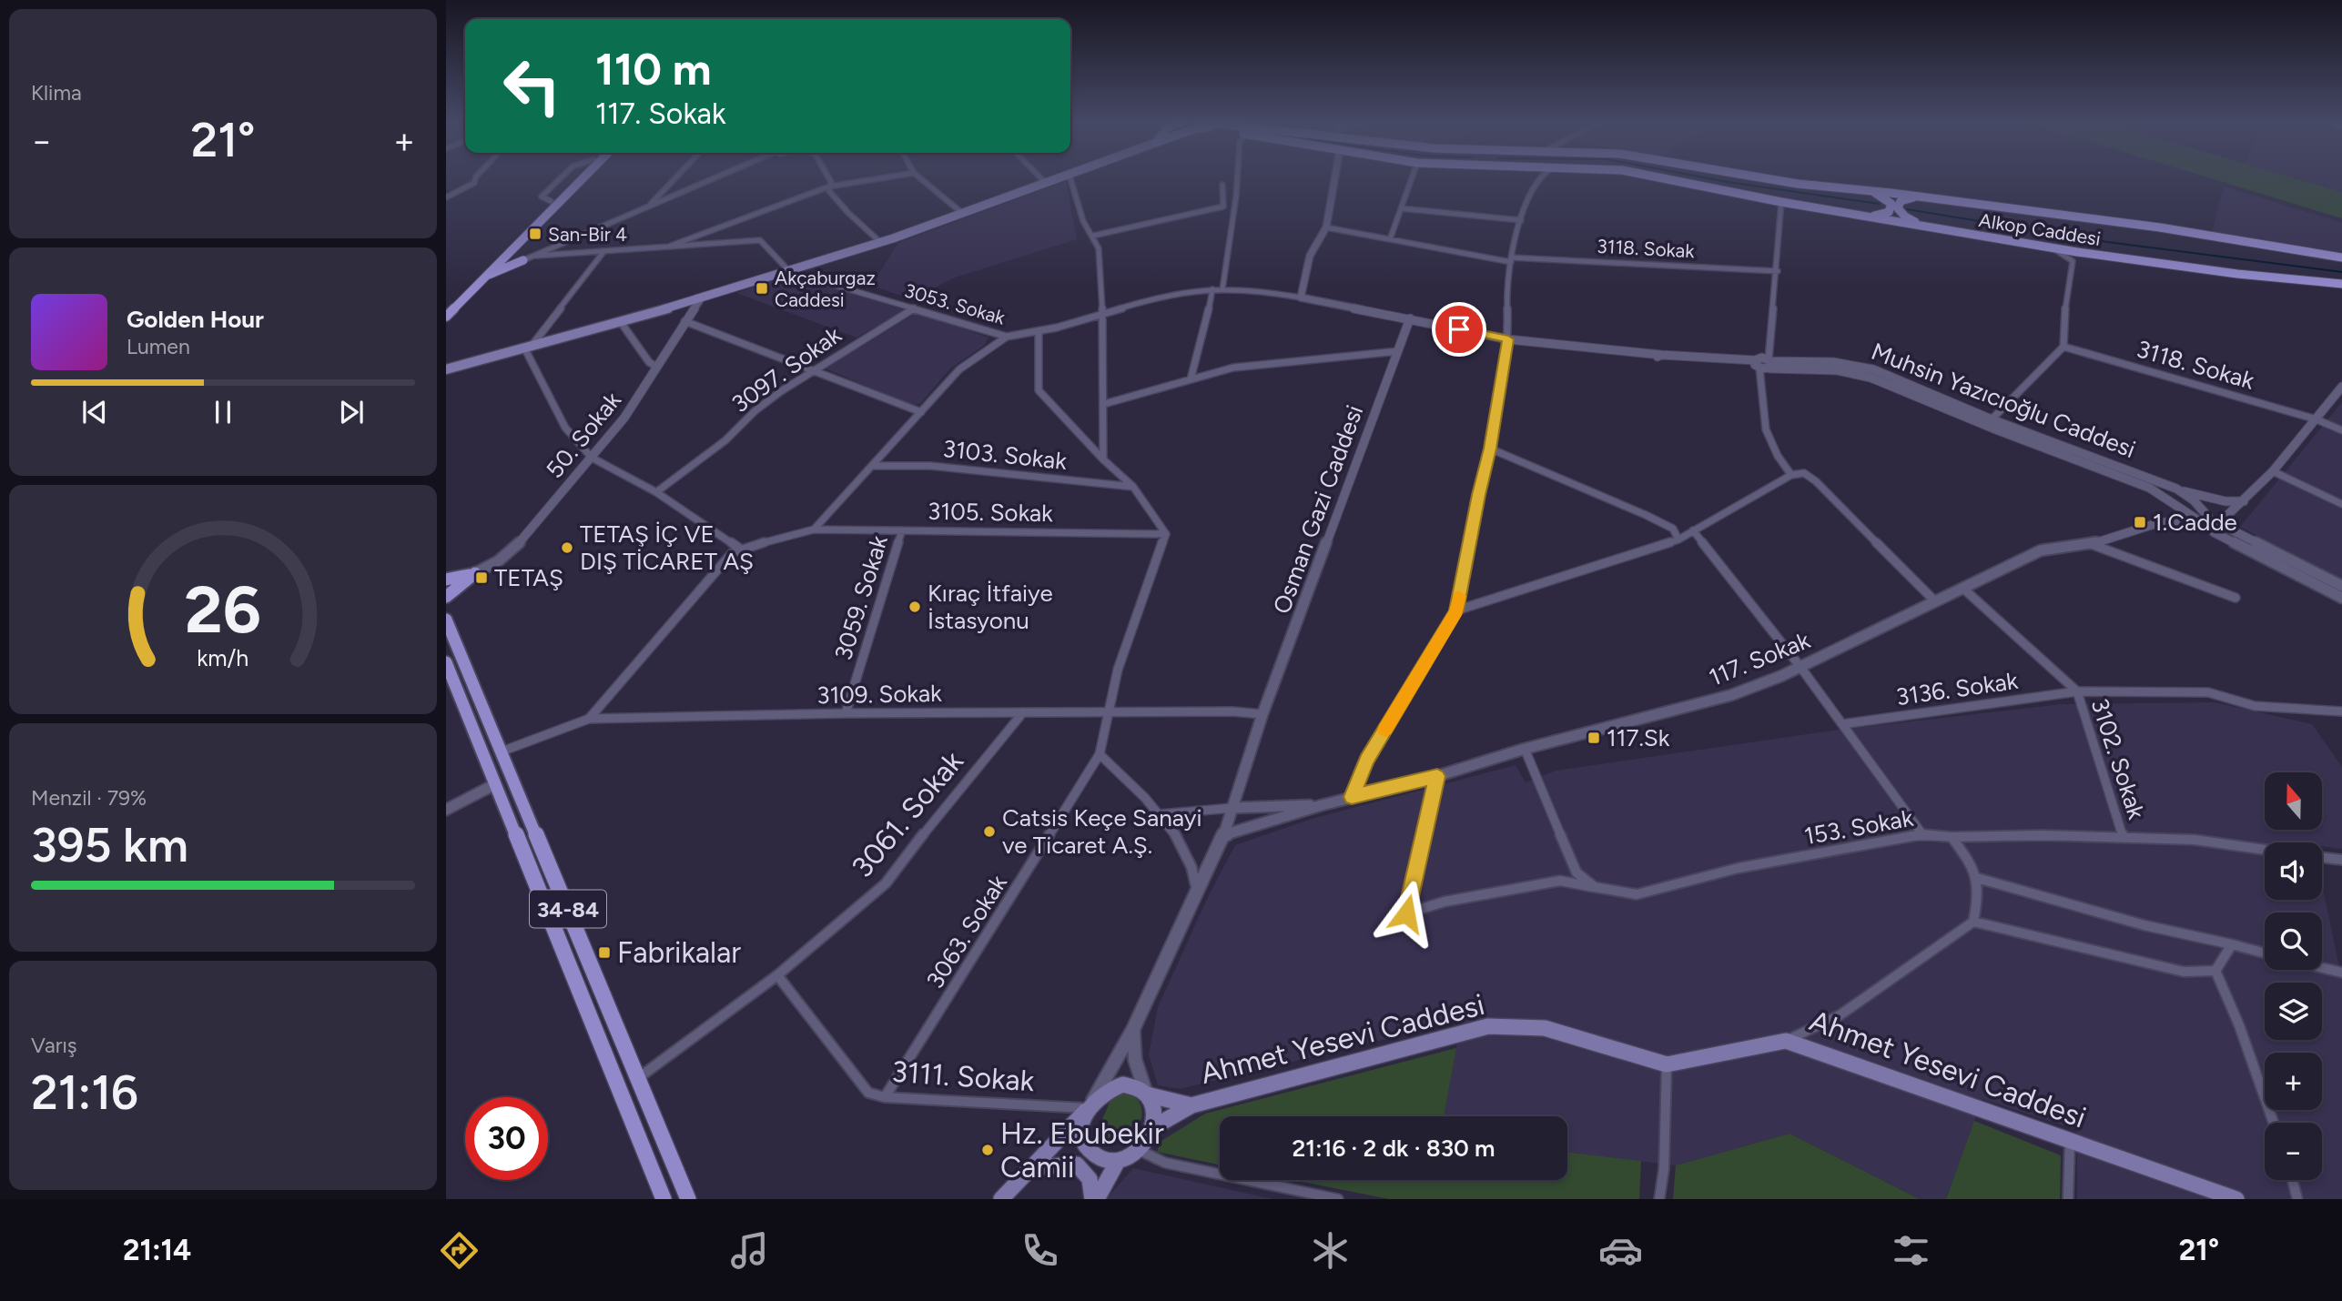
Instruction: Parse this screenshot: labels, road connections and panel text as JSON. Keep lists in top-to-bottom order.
{
  "streets": {
    "main road": ["Alkop Caddesi", "34-84", "Ahmet Yesevi Caddesi"],
    "street": [
      "3118. Sokak",
      "3053. Sokak",
      "3097. Sokak",
      "Muhsin Yazıcıoğlu Caddesi",
      "50. Sokak",
      "3103. Sokak",
      "Osman Gazi Caddesi",
      "3105. Sokak",
      "3059. Sokak",
      "117. Sokak",
      "3136. Sokak",
      "3109. Sokak",
      "3102. Sokak",
      "3061. Sokak",
      "153. Sokak",
      "3063. Sokak",
      "3111. Sokak"
    ]
  },
  "crossings": [
    ["3053. Sokak", "3097. Sokak"],
    ["3053. Sokak", "Muhsin Yazıcıoğlu Caddesi"],
    ["Muhsin Yazıcıoğlu Caddesi", "Osman Gazi Caddesi"],
    ["Muhsin Yazıcıoğlu Caddesi", "117. Sokak"],
    ["Osman Gazi Caddesi", "3109. Sokak"],
    ["Osman Gazi Caddesi", "3111. Sokak"],
    ["3105. Sokak", "3059. Sokak"],
    ["3105. Sokak", "3063. Sokak"],
    ["3059. Sokak", "3109. Sokak"],
    ["117. Sokak", "153. Sokak"],
    ["3136. Sokak", "3102. Sokak"],
    ["3109. Sokak", "3061. Sokak"],
    ["3109. Sokak", "34-84"],
    ["3109. Sokak", "3063. Sokak"],
    ["3102. Sokak", "153. Sokak"],
    ["3061. Sokak", "34-84"],
    ["3061. Sokak", "3111. Sokak"],
    ["3063. Sokak", "3111. Sokak"]
  ],
  "places": {
    "transit": [
      "San-Bir 4",
      "Akçaburgaz Caddesi",
      "1.Cadde",
      "TETAŞ",
      "117.Sk",
      "Fabrikalar"
    ],
    "other": [
      "TETAŞ İÇ VE DIŞ TİCARET AŞ",
      "Kıraç İtfaiye İstasyonu",
      "Catsis Keçe Sanayi ve Ticaret A.Ş.",
      "Hz. Ebubekir Camii"
    ]
  },
  "north": "top",
  "page": {
    "tile": [
      "Klima",
      ["Menzil · 79%", "395 km"],
      ["Varış", "21:16"]
    ],
    "turn": ["110 m", "117. Sokak"],
    "heat": ["−", "21°", "+"],
    "song": ["Golden Hour", "Lumen"],
    "map_buttons": ["+", "−"],
    "limit": "30",
    "trip": "21:16 · 2 dk · 830 m",
    "tabs": ["21:14", "21°"],
    "gauge": ["26", "km/h"]
  }
}
